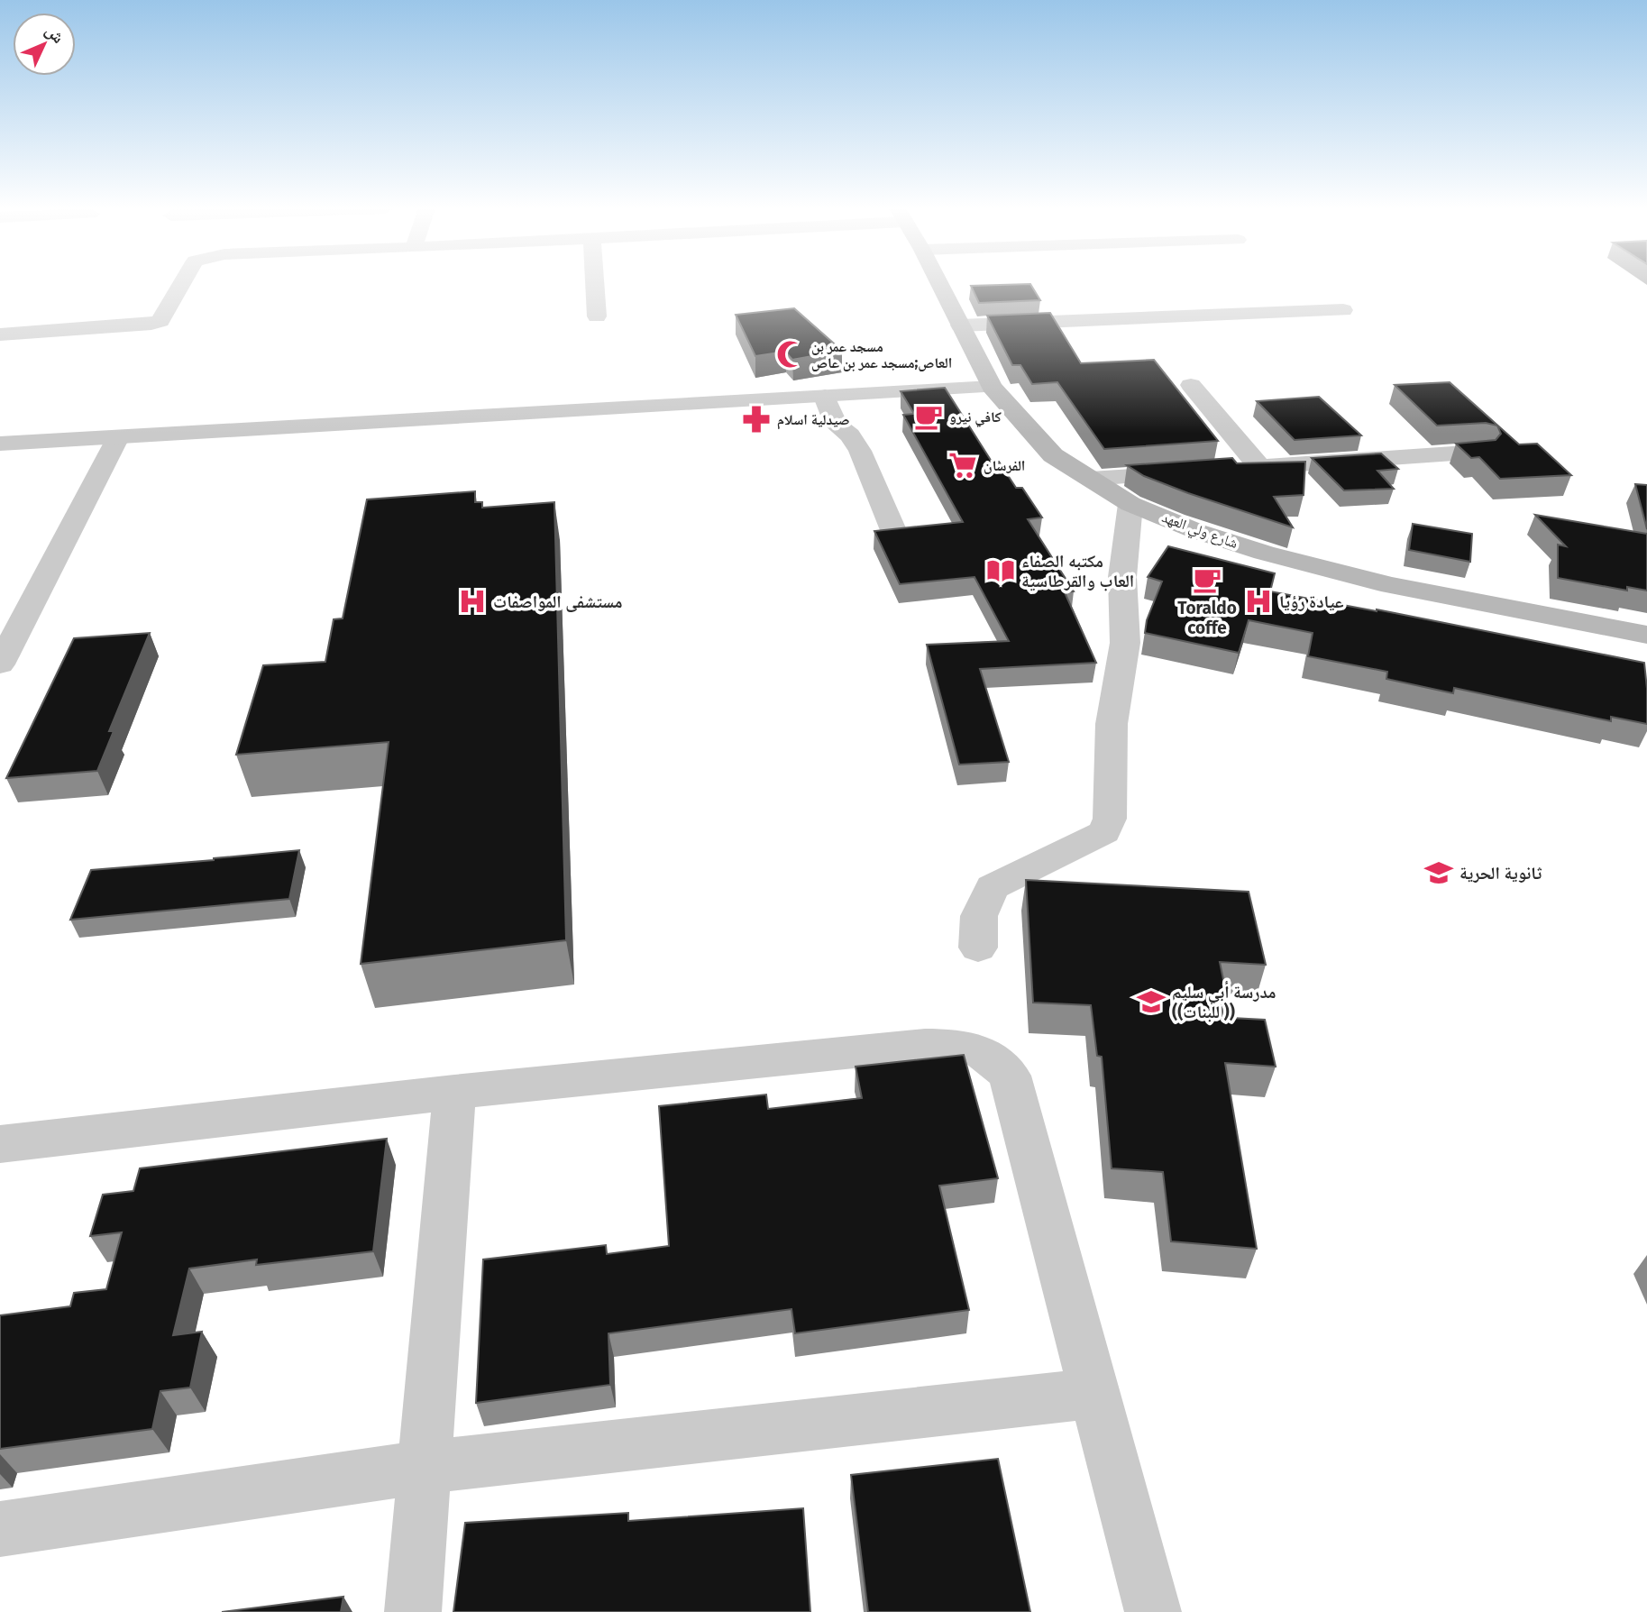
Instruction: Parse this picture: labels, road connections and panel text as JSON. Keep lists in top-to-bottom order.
{
  "streets": {
    "main road": ["شارع ولي العهد"]
  },
  "places": {
    "mosque": ["مسجد عمر بن العاص;مسجد عمر بن عاص"],
    "cafe": ["كافي نيرو", "Toraldo coffe"],
    "pharmacy": ["صيدلية اسلام"],
    "supermarket": ["الفرسان"],
    "library": ["مكتبه الصفاء العاب والقرطاسية"],
    "hospital": ["مستشفى المواصفات", "عيادة رؤيا"],
    "school or university": ["ثانوية الحرية", "مدرسة أبي سليم ((للبنات ))"]
  },
  "north": "top right"
}
